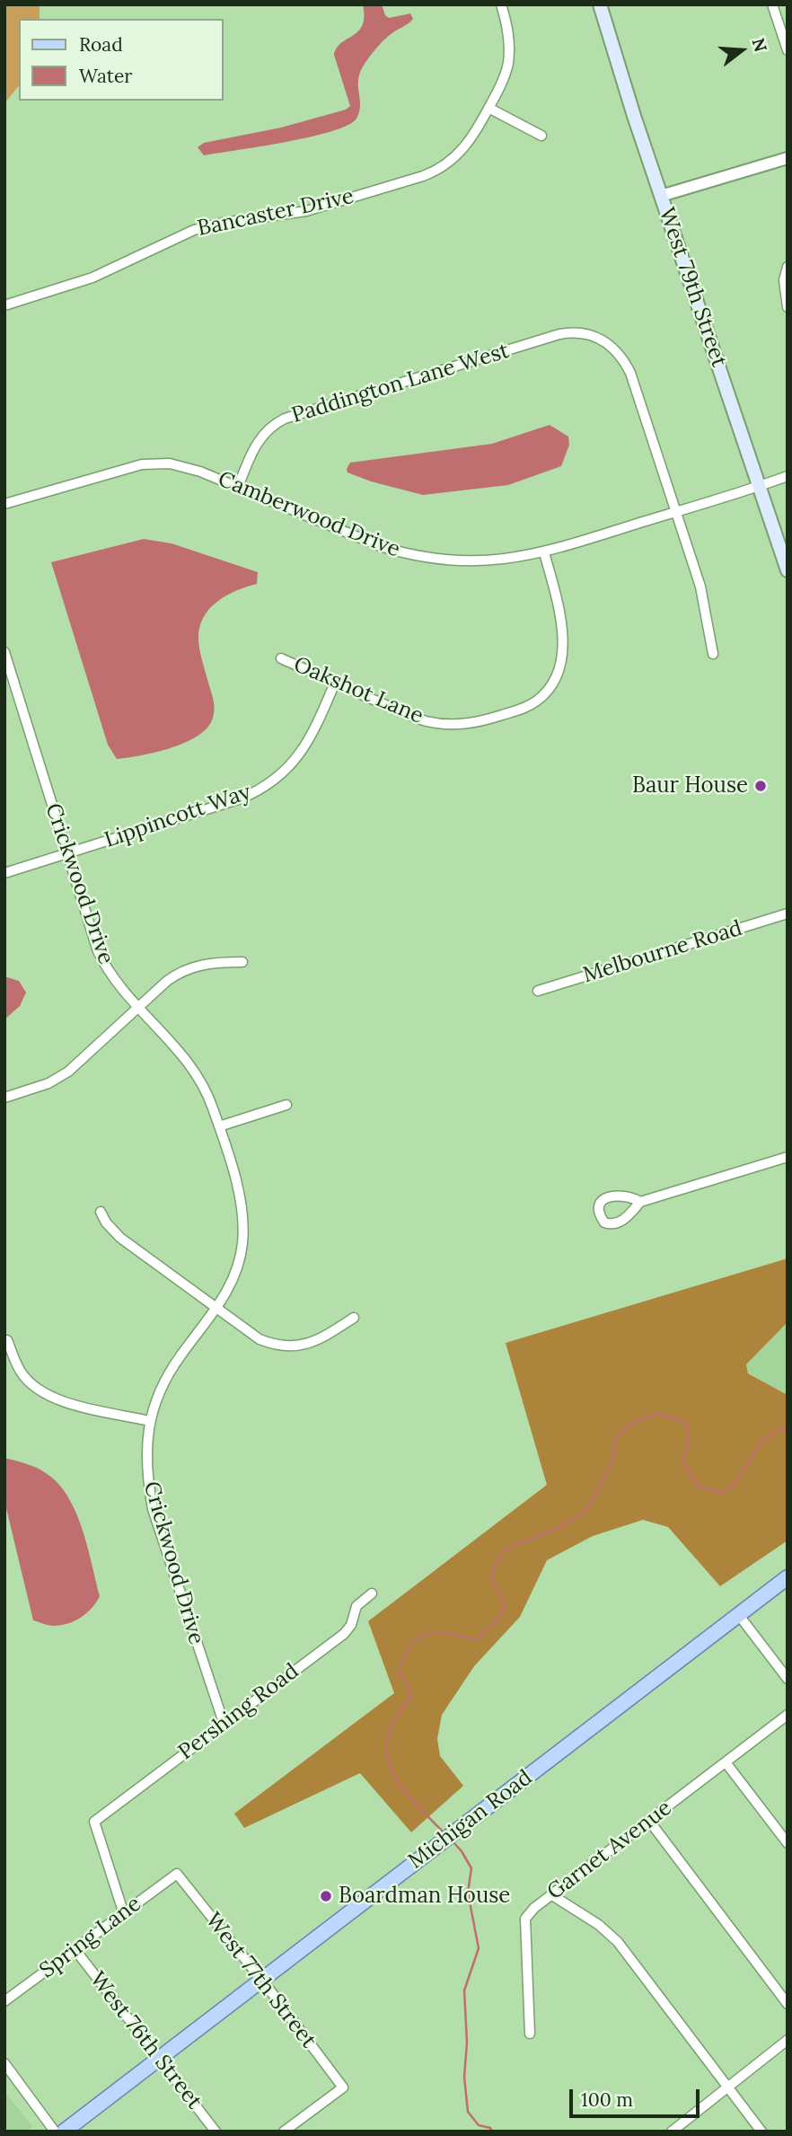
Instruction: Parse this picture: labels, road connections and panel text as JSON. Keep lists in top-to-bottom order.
{
  "streets": {
    "main road": ["West 79th Street", "Michigan Road"],
    "street": [
      "Bancaster Drive",
      "Paddington Lane West",
      "Camberwood Drive",
      "Oakshot Lane",
      "Lippincott Way",
      "Crickwood Drive",
      "Melbourne Road",
      "Pershing Road",
      "Garnet Avenue",
      "Spring Lane",
      "West 77th Street",
      "West 76th Street"
    ]
  },
  "crossings": [
    ["West 79th Street", "Camberwood Drive"],
    ["Paddington Lane West", "Camberwood Drive"],
    ["Camberwood Drive", "Oakshot Lane"],
    ["Oakshot Lane", "Lippincott Way"],
    ["Lippincott Way", "Crickwood Drive"],
    ["Crickwood Drive", "Pershing Road"],
    ["Pershing Road", "Spring Lane"],
    ["Michigan Road", "West 77th Street"],
    ["Michigan Road", "West 76th Street"],
    ["Spring Lane", "West 77th Street"],
    ["Spring Lane", "West 76th Street"]
  ],
  "places": ["Baur House", "Boardman House"],
  "legend": ["Road", "Water"],
  "scale_bar": "100 m",
  "north": "right"
}
